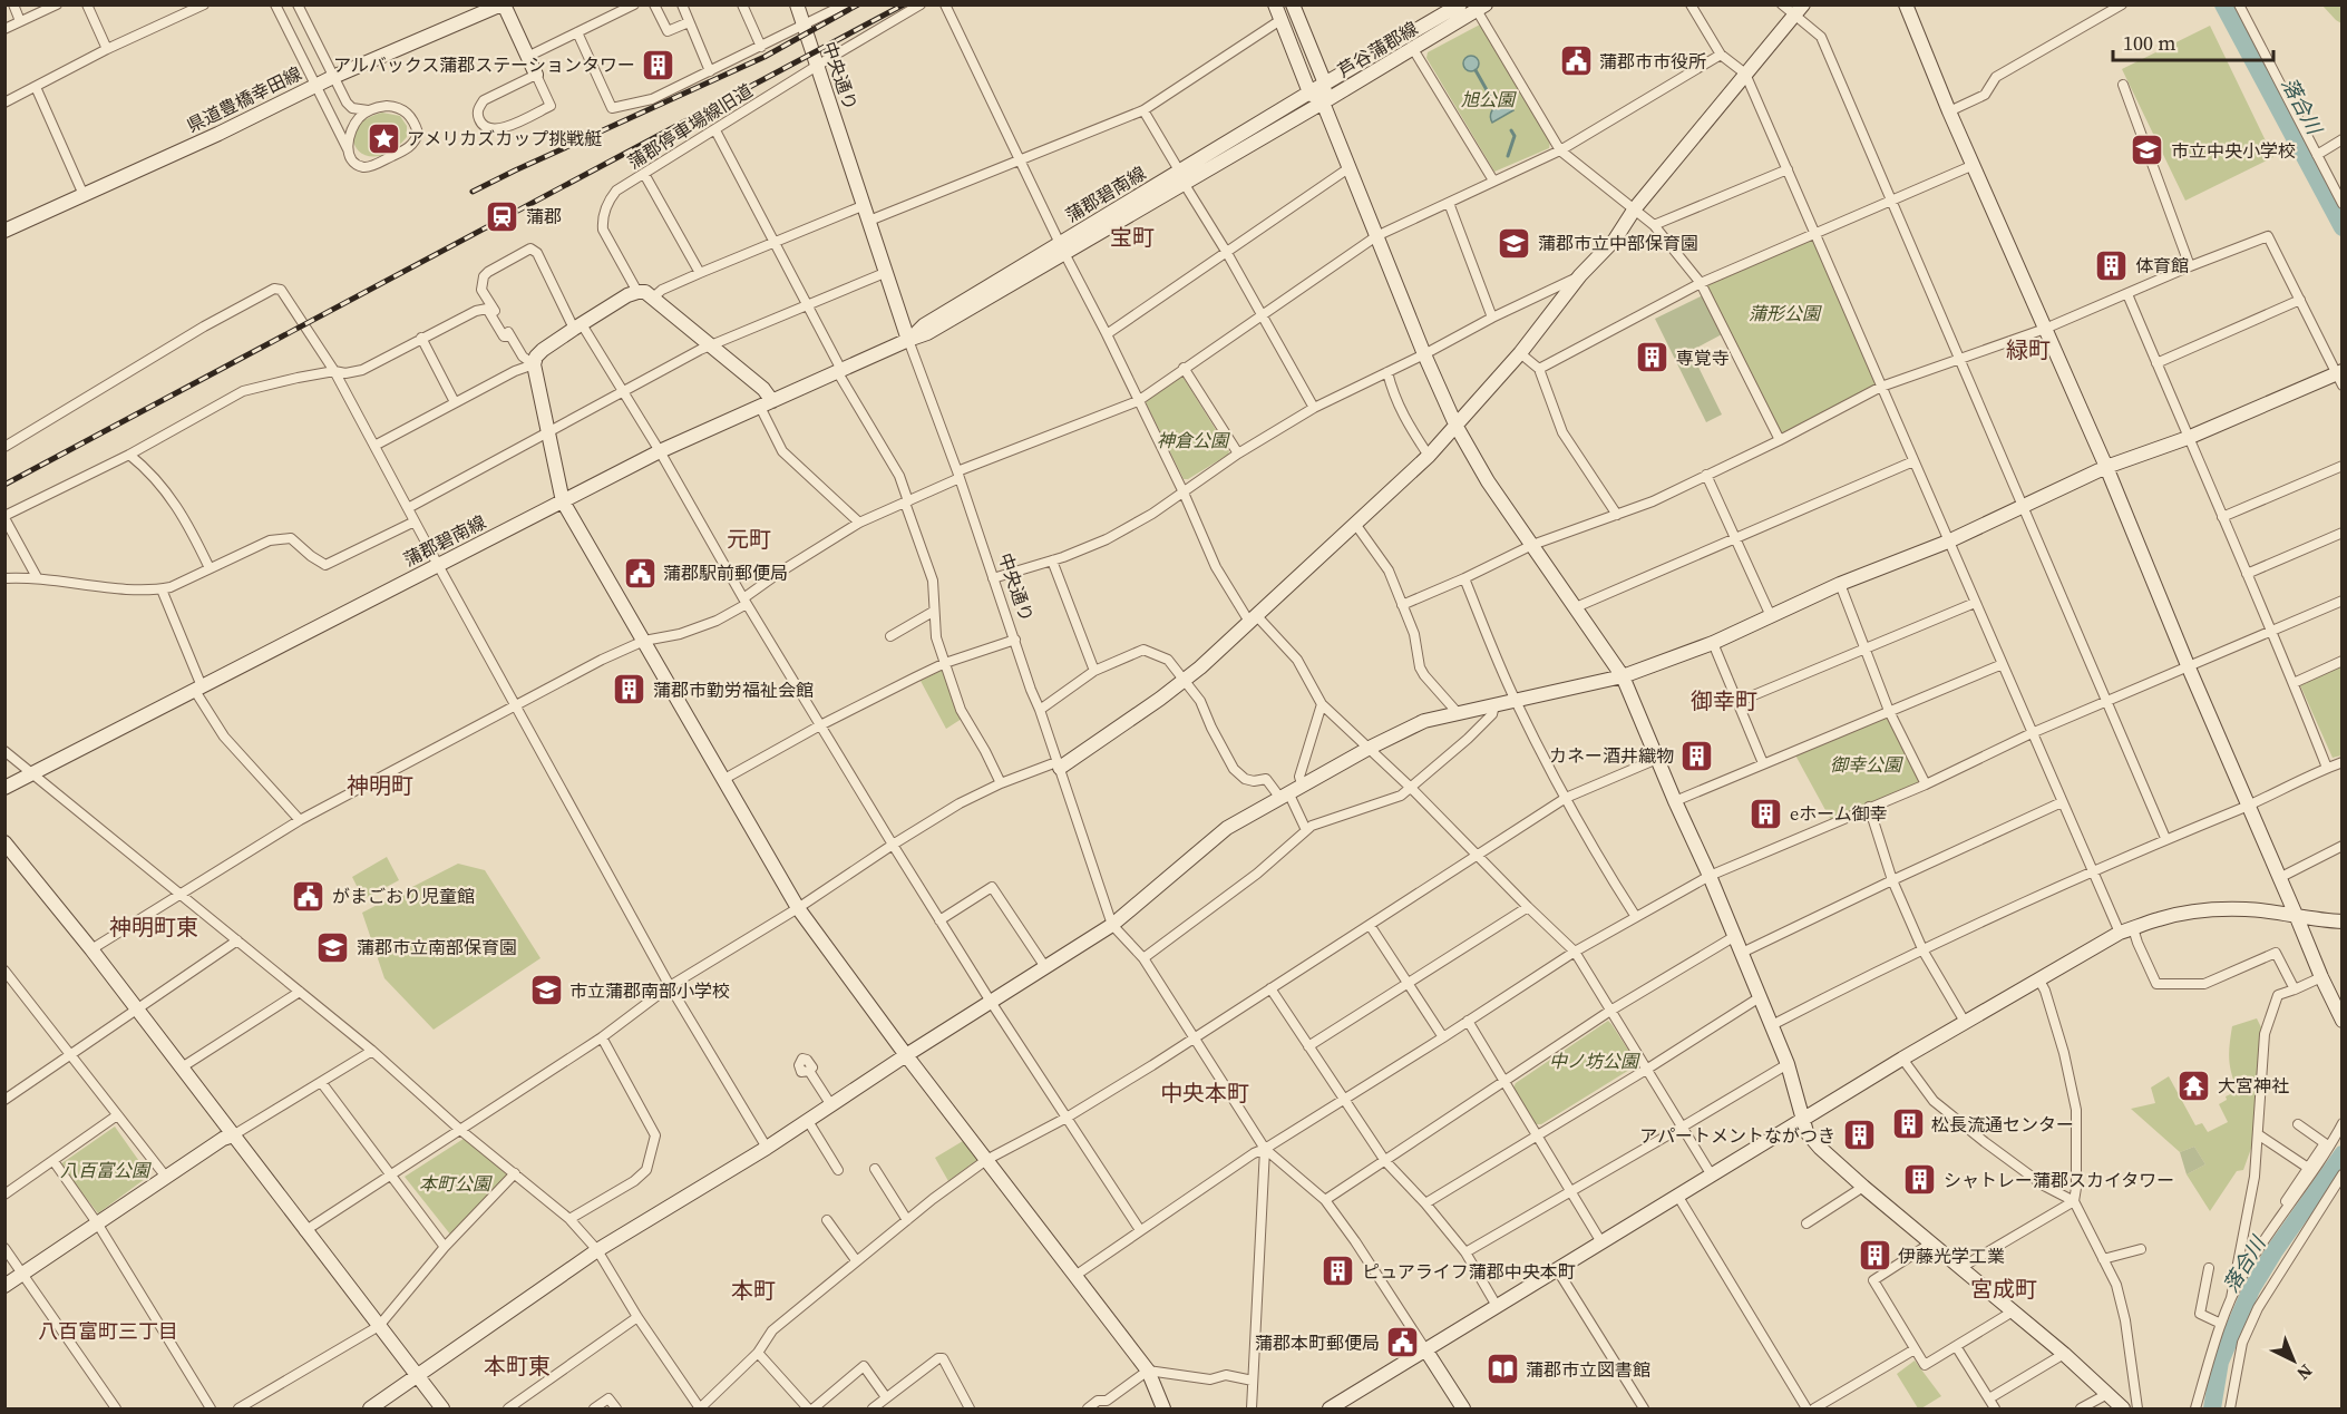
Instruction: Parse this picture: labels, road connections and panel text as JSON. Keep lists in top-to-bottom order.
{
  "streets": {
    "street": [
      "芦谷蒲郡線",
      "中央通り",
      "県道豊橋幸田線",
      "蒲郡停車場線旧道",
      "蒲郡碧南線"
    ]
  },
  "crossings": [
    ["芦谷蒲郡線", "蒲郡碧南線"],
    ["中央通り", "蒲郡停車場線旧道"],
    ["中央通り", "蒲郡碧南線"]
  ],
  "districts": [
    "宝町",
    "緑町",
    "元町",
    "御幸町",
    "神明町",
    "神明町東",
    "中央本町",
    "宮成町",
    "本町",
    "八百富町三丁目",
    "本町東"
  ],
  "water": ["落合川"],
  "parks": [
    "旭公園",
    "蒲形公園",
    "神倉公園",
    "御幸公園",
    "中ノ坊公園",
    "八百富公園",
    "本町公園"
  ],
  "places": {
    "public building": [
      "蒲郡市市役所",
      "蒲郡駅前郵便局",
      "がまごおり児童館",
      "蒲郡本町郵便局"
    ],
    "building": [
      "アルバックス蒲郡ステーションタワー",
      "体育館",
      "専覚寺",
      "蒲郡市勤労福祉会館",
      "カネー酒井織物",
      "eホーム御幸",
      "松長流通センター",
      "アパートメントながつき",
      "シャトレー蒲郡スカイタワー",
      "伊藤光学工業",
      "ピュアライフ蒲郡中央本町"
    ],
    "place": ["アメリカズカップ挑戦艇"],
    "school or university": [
      "市立中央小学校",
      "蒲郡市立中部保育園",
      "蒲郡市立南部保育園",
      "市立蒲郡南部小学校"
    ],
    "station": ["蒲郡"],
    "temple": ["大宮神社"],
    "library": ["蒲郡市立図書館"]
  },
  "scale_bar": "100 m",
  "north": "bottom right"
}
